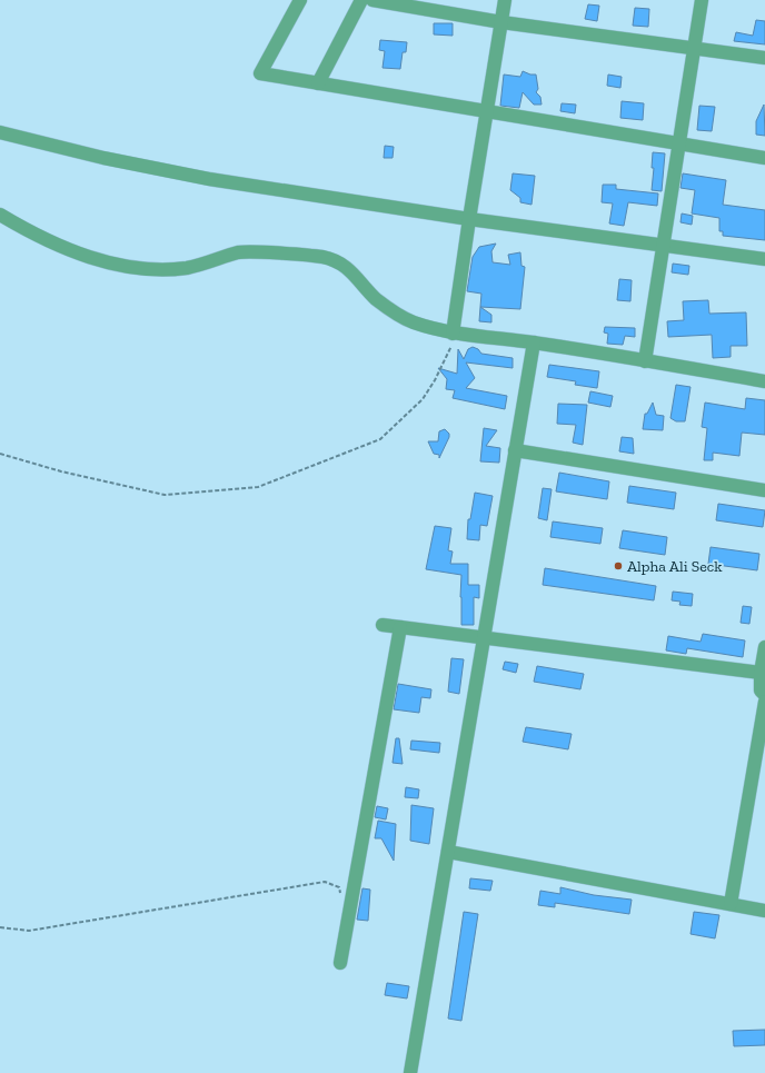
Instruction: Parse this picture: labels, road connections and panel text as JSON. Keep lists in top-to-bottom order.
{
  "places": ["Alpha Ali Seck"]
}
